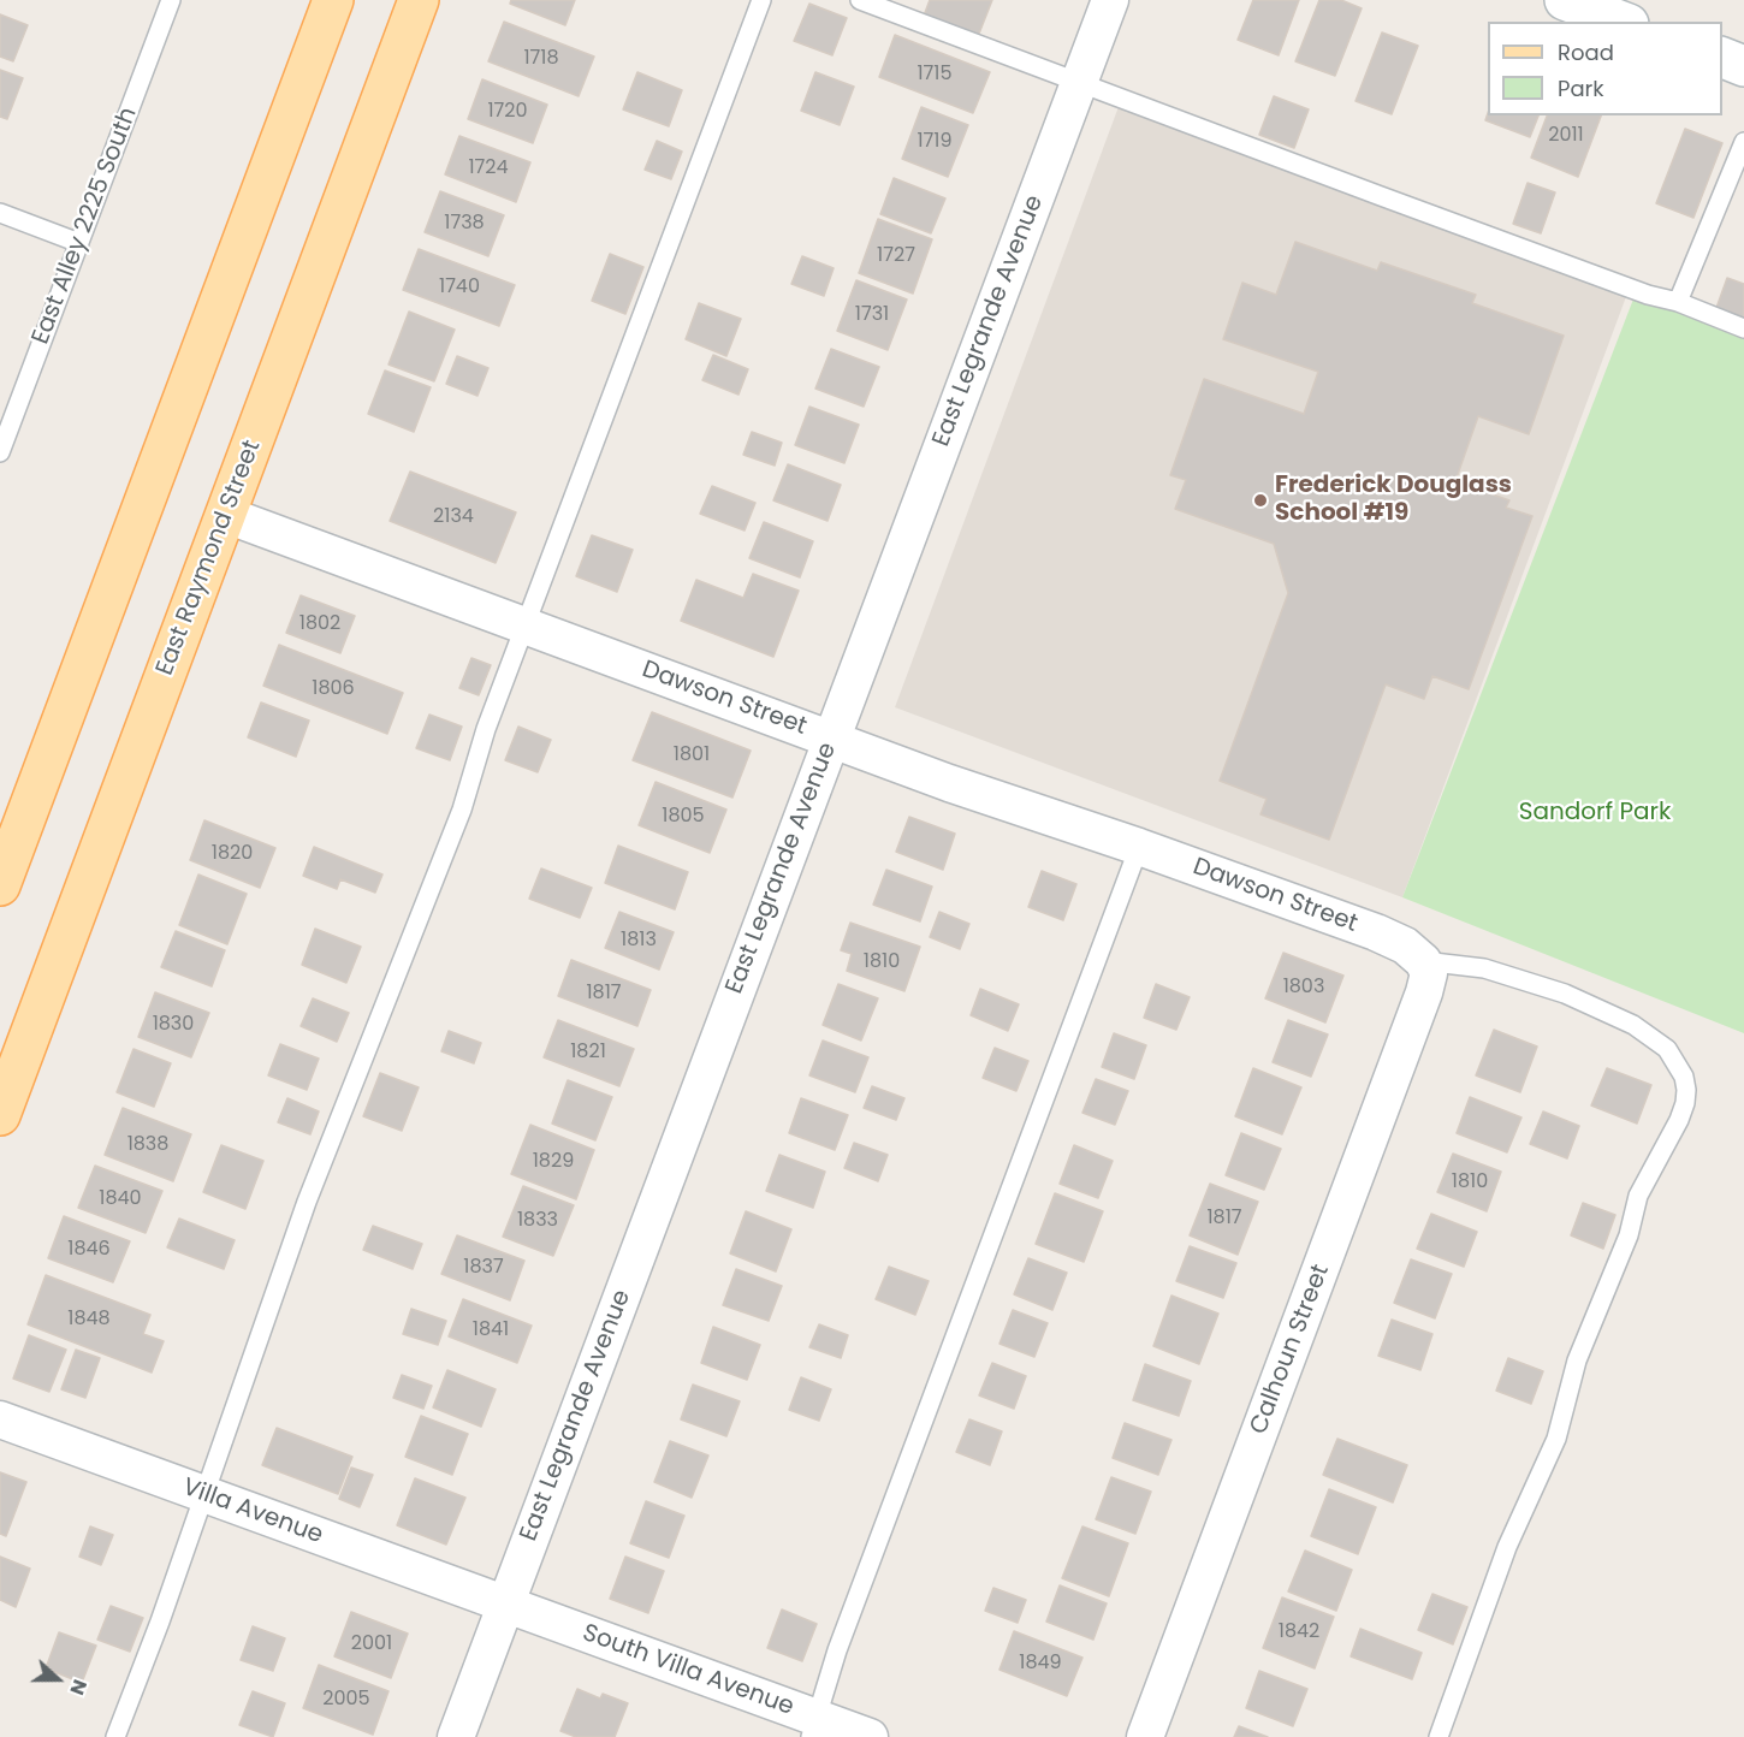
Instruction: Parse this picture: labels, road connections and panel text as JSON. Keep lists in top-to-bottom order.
{
  "streets": {
    "main road": ["East Raymond Street"],
    "street": [
      "East Legrande Avenue",
      "Dawson Street",
      "Calhoun Street",
      "Villa Avenue",
      "South Villa Avenue"
    ],
    "lane": ["East Alley 2225 South"]
  },
  "crossings": [
    ["East Legrande Avenue", "Dawson Street"],
    ["East Legrande Avenue", "Villa Avenue"],
    ["East Legrande Avenue", "South Villa Avenue"],
    ["East Raymond Street", "Dawson Street"],
    ["Dawson Street", "Calhoun Street"],
    ["Villa Avenue", "South Villa Avenue"]
  ],
  "parks": ["Sandorf Park"],
  "places": ["Frederick Douglass School #19"],
  "house_numbers": [
    "1718",
    "1715",
    "1720",
    "2011",
    "1719",
    "1724",
    "1738",
    "1727",
    "1740",
    "1731",
    "2134",
    "1802",
    "1806",
    "1801",
    "1805",
    "1820",
    "1813",
    "1810",
    "1803",
    "1817",
    "1830",
    "1821",
    "1838",
    "1829",
    "1810",
    "1840",
    "1817",
    "1833",
    "1846",
    "1837",
    "1848",
    "1841",
    "1842",
    "2001",
    "1849",
    "2005"
  ],
  "legend": ["Road", "Park"],
  "north": "right"
}
